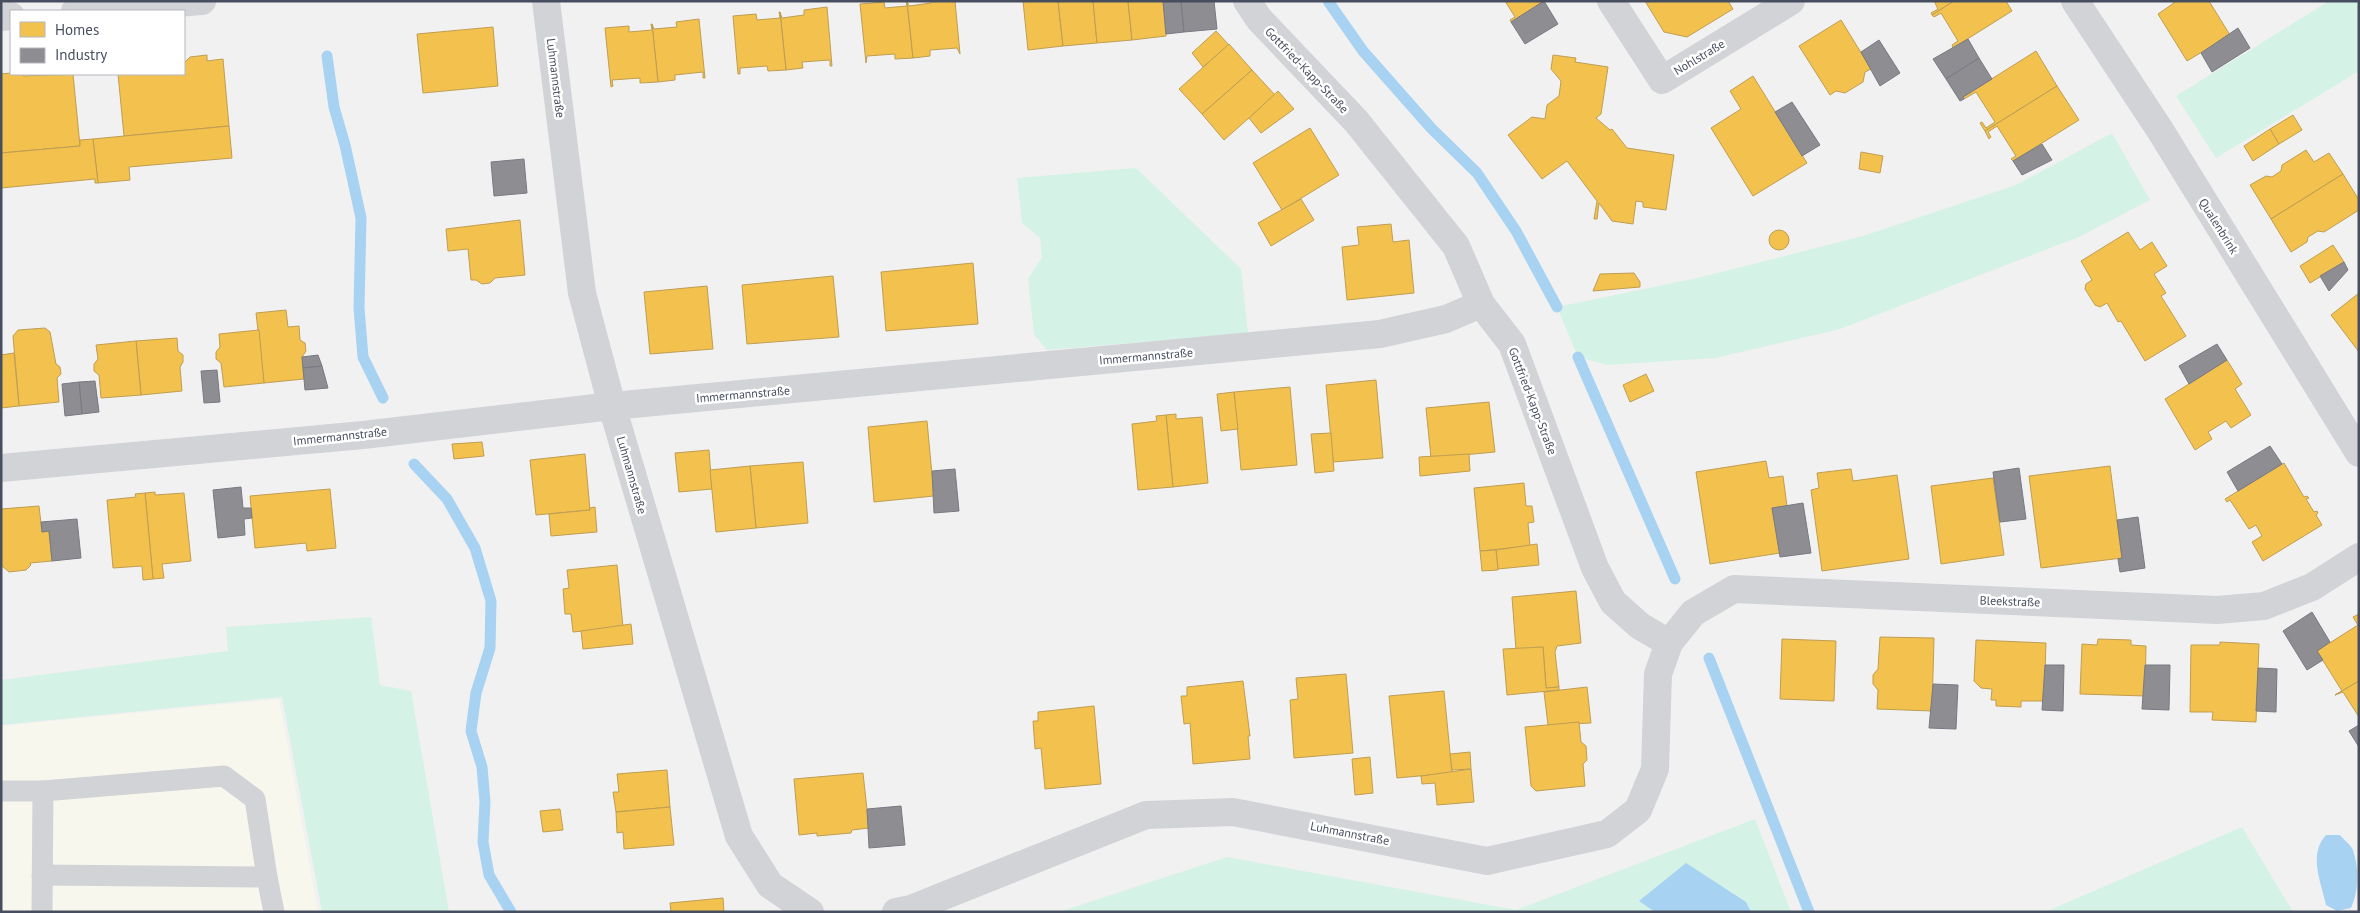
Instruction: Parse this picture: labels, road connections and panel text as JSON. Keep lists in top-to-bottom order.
{
  "streets": {
    "street": [
      "Nohlstraße",
      "Gottfried-Kapp-Straße",
      "Luhmannstraße",
      "Qualenbrink",
      "Immermannstraße",
      "Bleekstraße"
    ]
  },
  "crossings": [
    ["Gottfried-Kapp-Straße", "Luhmannstraße"],
    ["Gottfried-Kapp-Straße", "Immermannstraße"],
    ["Gottfried-Kapp-Straße", "Bleekstraße"],
    ["Luhmannstraße", "Immermannstraße"],
    ["Luhmannstraße", "Bleekstraße"]
  ],
  "legend": ["Homes", "Industry"]
}
